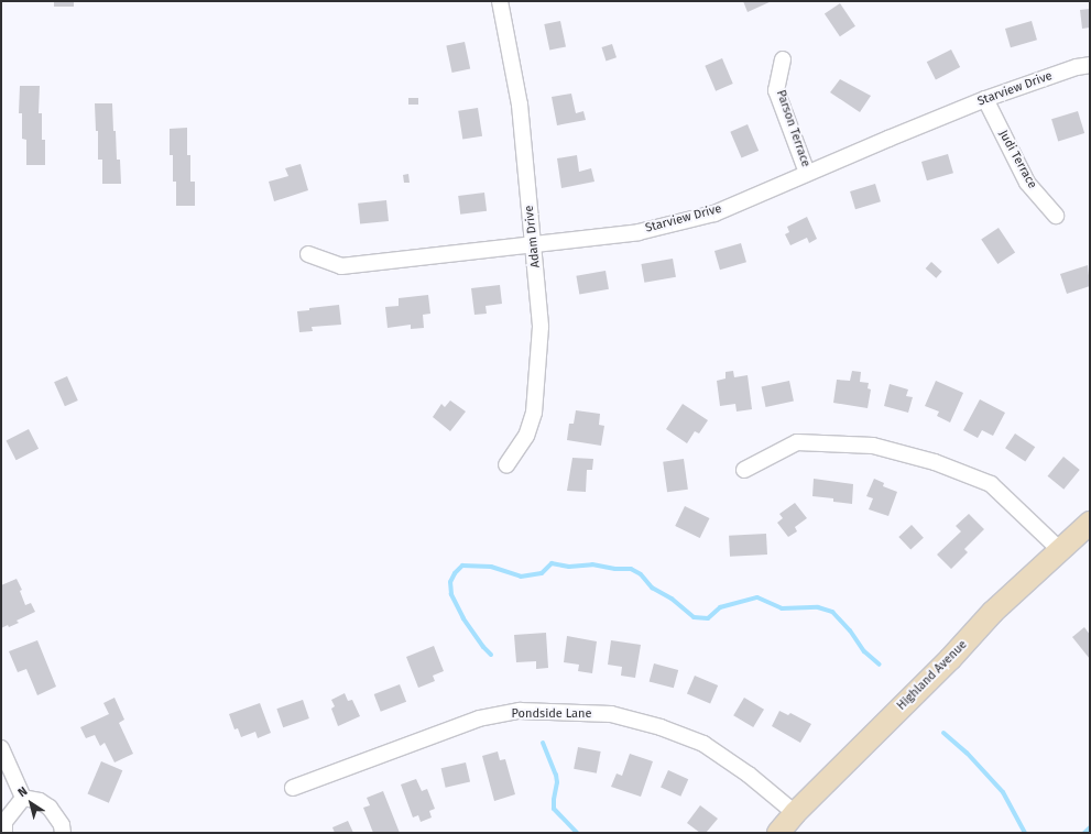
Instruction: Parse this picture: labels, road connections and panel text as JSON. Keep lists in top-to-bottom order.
{
  "streets": {
    "street": [
      "Starview Drive",
      "Parson Terrace",
      "Judi Terrace",
      "Adam Drive",
      "Highland Avenue",
      "Pondside Lane"
    ]
  },
  "crossings": [
    ["Starview Drive", "Parson Terrace"],
    ["Starview Drive", "Judi Terrace"],
    ["Starview Drive", "Adam Drive"],
    ["Highland Avenue", "Pondside Lane"]
  ],
  "north": "top left"
}
